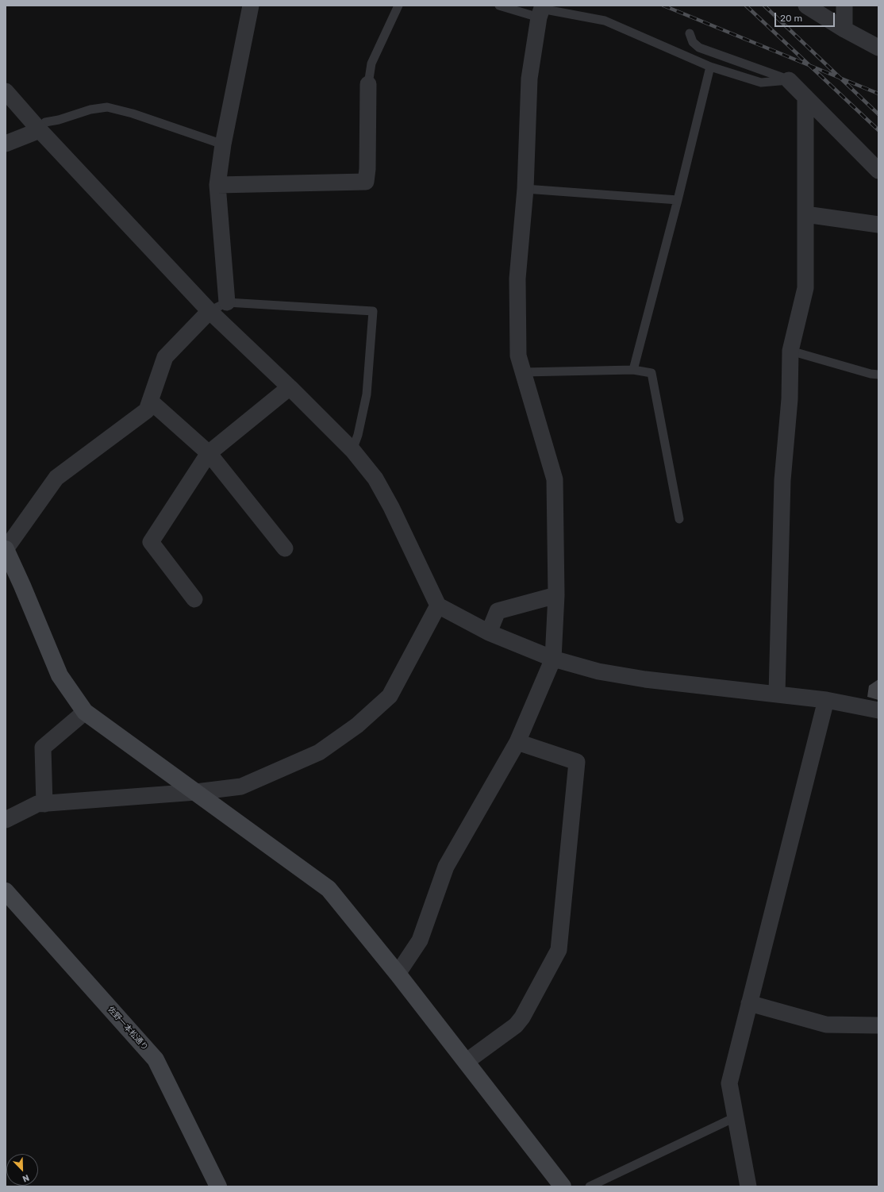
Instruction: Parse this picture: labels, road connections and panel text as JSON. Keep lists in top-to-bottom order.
{
  "streets": {
    "street": ["佐野一本松通り"]
  },
  "scale_bar": "20 m",
  "north": "bottom right"
}
